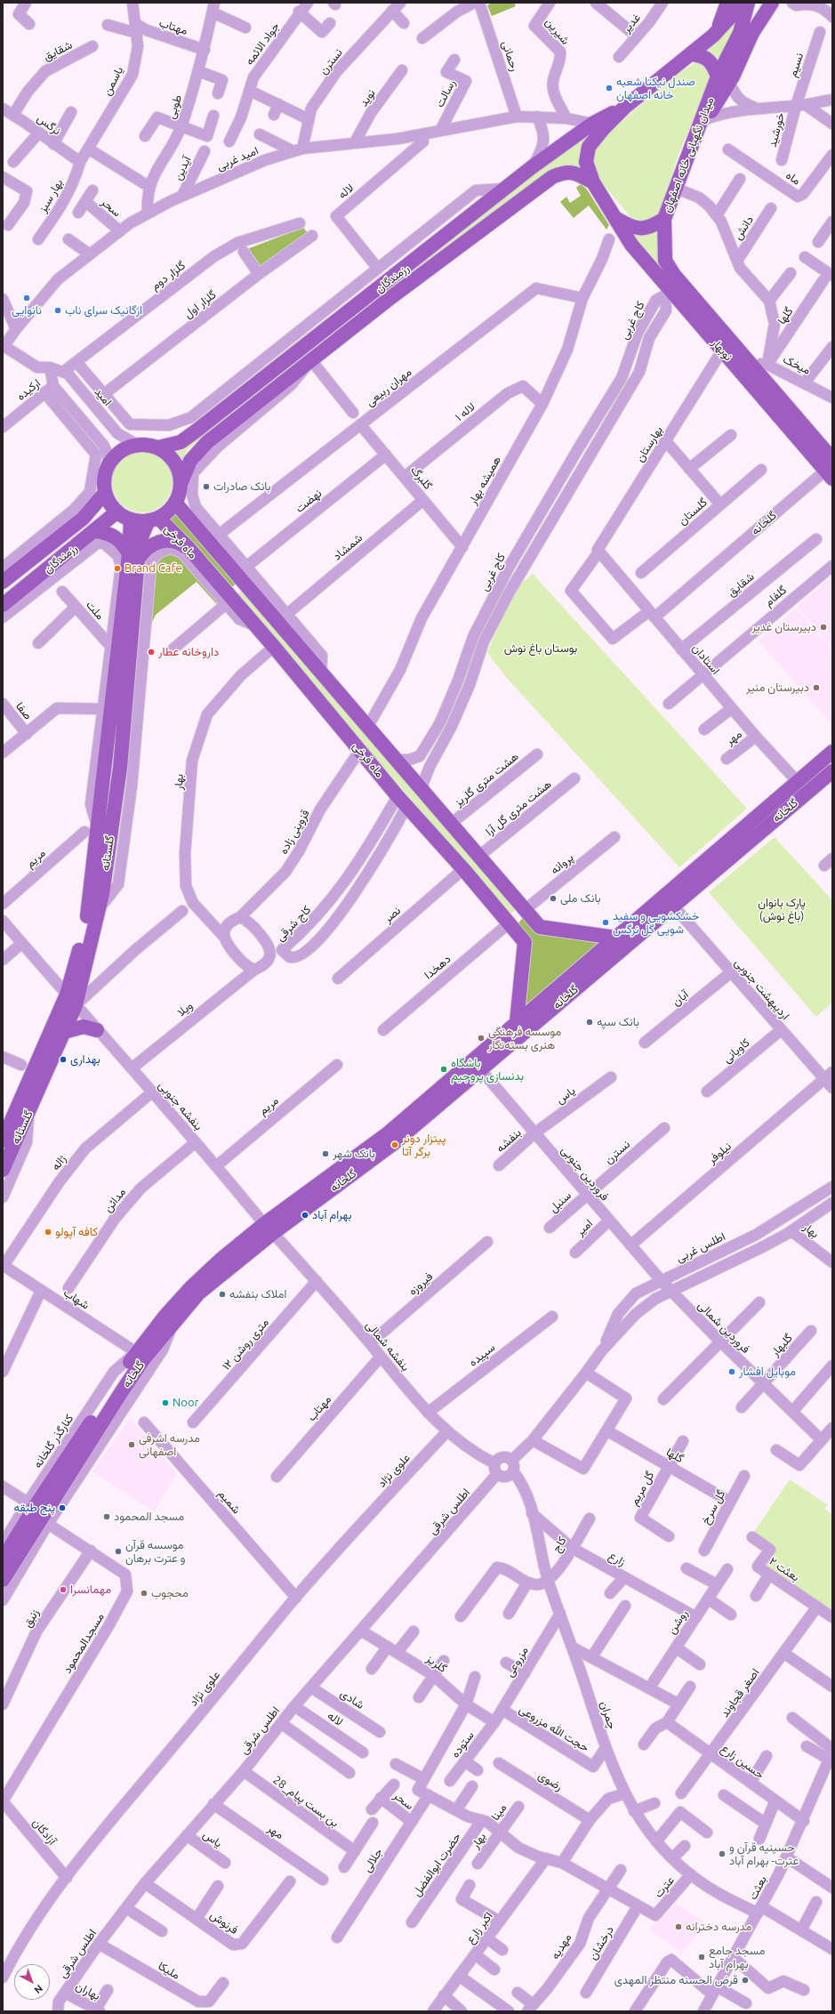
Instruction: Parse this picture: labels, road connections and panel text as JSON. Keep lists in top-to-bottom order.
{
  "streets": {
    "main road": [
      "میدان نگهبانی خانه اصفهان",
      "رزمندگان",
      "نوبهار",
      "گلخانه",
      "ماه فرخی",
      "گلستانه"
    ],
    "street": [
      "غدیر",
      "مهتاب",
      "شیرین",
      "جواد الائمه",
      "شقایق",
      "رحمانی",
      "نسترن",
      "نسیم",
      "یاسمن",
      "رسالت",
      "نوید",
      "طوبی",
      "نرگس",
      "خورشید",
      "امید غربی",
      "آیدین",
      "ماه",
      "لاله",
      "بهار سبز",
      "سحر",
      "دانش",
      "گلزار دوم",
      "گلزار اول",
      "گلها",
      "کاج غربی",
      "میخک",
      "مهران ربیعی",
      "ارکیده",
      "امید",
      "لاله ۱",
      "بهارستان",
      "گلبرگ",
      "همیشه بهار",
      "نهضت",
      "گلستان",
      "شمشاد",
      "گلفام",
      "ملت",
      "استادان",
      "صفا",
      "مهر",
      "هشت متری گلریز",
      "بهار",
      "هشت متری گل آرا",
      "قزوینی زاده",
      "مریم",
      "پروانه",
      "نصر",
      "کاج شرقی",
      "دهخدا",
      "اردیبهشت جنوبی",
      "آبان",
      "ویلا",
      "کاویانی",
      "یاس",
      "بنفشه جنوبی",
      "بنفشه",
      "نیلوفر",
      "ژاله",
      "فروردین جنوبی",
      "مدائن",
      "سنبل",
      "امیر",
      "اطلس غربی",
      "فیروزه",
      "شهاب",
      "فروردین شمالی",
      "۱۲ متری روشن",
      "گلبهار",
      "بنفشه شمالی",
      "سپیده",
      "کنارگذر گلخانه",
      "علوی نژاد",
      "گل مریم",
      "شمیم",
      "گل سرخ",
      "اطلس شرقی",
      "کاج",
      "زارع",
      "بعثت ۲",
      "زنبق",
      "روشن",
      "مسجدالمحمود",
      "مزروعی",
      "گلریز",
      "اصغر قجاوند",
      "شادی",
      "چمران",
      "حجت الله مزروعی",
      "ستوده",
      "حسین زارع",
      "رضوی",
      "بن بست پیام_28",
      "مینا",
      "آزادگان",
      "جلالی",
      "حضرت ابوالفضل",
      "عترت",
      "بعثت",
      "فرنوش",
      "اکبر زارع",
      "درخشان",
      "مهدیه",
      "ملیکا",
      "بهاران"
    ]
  },
  "crossings": [
    ["مهتاب", "یاسمن"],
    ["مهتاب", "طوبی"],
    ["مهتاب", "بنفشه شمالی"],
    ["شیرین", "امید غربی"],
    ["شقایق", "نرگس"],
    ["شقایق", "استادان"],
    ["رحمانی", "امید غربی"],
    ["نسترن", "امید غربی"],
    ["نسترن", "فروردین جنوبی"],
    ["نسترن", "سنبل"],
    ["نسیم", "خورشید"],
    ["یاسمن", "نرگس"],
    ["یاسمن", "بهار سبز"],
    ["رسالت", "امید غربی"],
    ["نوید", "امید غربی"],
    ["طوبی", "امید غربی"],
    ["نرگس", "بهار سبز"],
    ["میدان نگهبانی خانه اصفهان", "رزمندگان"],
    ["میدان نگهبانی خانه اصفهان", "نوبهار"],
    ["امید غربی", "آیدین"],
    ["امید غربی", "سحر"],
    ["امید غربی", "رزمندگان"],
    ["امید غربی", "امید"],
    ["لاله", "اطلس شرقی"],
    ["سحر", "جلالی"],
    ["گلزار دوم", "امید"],
    ["رزمندگان", "امید"],
    ["رزمندگان", "ماه فرخی"],
    ["رزمندگان", "گلستانه"],
    ["گلها", "میخک"],
    ["گلها", "گل مریم"],
    ["گلها", "گل سرخ"],
    ["کاج غربی", "نوبهار"],
    ["کاج غربی", "ماه فرخی"],
    ["نوبهار", "میخک"],
    ["نوبهار", "بهارستان"],
    ["نوبهار", "گلخانه"],
    ["مهران ربیعی", "گلبرگ"],
    ["مهران ربیعی", "همیشه بهار"],
    ["امید", "ماه فرخی"],
    ["امید", "گلستانه"],
    ["لاله ۱", "گلبرگ"],
    ["لاله ۱", "همیشه بهار"],
    ["بهارستان", "گلخانه"],
    ["بهارستان", "استادان"],
    ["گلبرگ", "همیشه بهار"],
    ["گلبرگ", "نهضت"],
    ["گلبرگ", "شمشاد"],
    ["همیشه بهار", "ماه فرخی"],
    ["گلخانه", "ماه فرخی"],
    ["گلخانه", "استادان"],
    ["گلخانه", "اردیبهشت جنوبی"],
    ["گلخانه", "بنفشه جنوبی"],
    ["گلخانه", "فروردین جنوبی"],
    ["گلخانه", "شهاب"],
    ["گلخانه", "بنفشه شمالی"],
    ["گلخانه", "کنارگذر گلخانه"],
    ["ماه فرخی", "هشت متری گلریز"],
    ["ماه فرخی", "بهار"],
    ["ماه فرخی", "هشت متری گل آرا"],
    ["ماه فرخی", "قزوینی زاده"],
    ["ماه فرخی", "گلستانه"],
    ["ماه فرخی", "پروانه"],
    ["ماه فرخی", "نصر"],
    ["ماه فرخی", "کاج شرقی"],
    ["ماه فرخی", "دهخدا"],
    ["گلفام", "استادان"],
    ["استادان", "مهر"],
    ["مهر", "اطلس شرقی"],
    ["بهار", "قزوینی زاده"],
    ["بهار", "ویلا"],
    ["بهار", "اطلس غربی"],
    ["بهار", "مینا"],
    ["قزوینی زاده", "ویلا"],
    ["گلستانه", "مریم"],
    ["گلستانه", "بنفشه جنوبی"],
    ["مریم", "بنفشه جنوبی"],
    ["اردیبهشت جنوبی", "آبان"],
    ["اردیبهشت جنوبی", "کاویانی"],
    ["اردیبهشت جنوبی", "نیلوفر"],
    ["ویلا", "بنفشه جنوبی"],
    ["یاس", "بنفشه"],
    ["یاس", "فروردین جنوبی"],
    ["یاس", "اطلس شرقی"],
    ["بنفشه جنوبی", "ژاله"],
    ["بنفشه جنوبی", "مدائن"],
    ["بنفشه جنوبی", "بنفشه شمالی"],
    ["بنفشه", "فروردین جنوبی"],
    ["نیلوفر", "فروردین جنوبی"],
    ["ژاله", "شهاب"],
    ["فروردین جنوبی", "سنبل"],
    ["فروردین جنوبی", "امیر"],
    ["فروردین جنوبی", "اطلس غربی"],
    ["فروردین جنوبی", "فروردین شمالی"],
    ["اطلس غربی", "فروردین شمالی"],
    ["اطلس غربی", "بنفشه شمالی"],
    ["اطلس غربی", "اطلس شرقی"],
    ["اطلس غربی", "چمران"],
    ["فیروزه", "بنفشه شمالی"],
    ["شهاب", "کنارگذر گلخانه"],
    ["فروردین شمالی", "گلبهار"],
    ["۱۲ متری روشن", "بنفشه شمالی"],
    ["بنفشه شمالی", "سپیده"],
    ["بنفشه شمالی", "علوی نژاد"],
    ["بنفشه شمالی", "اطلس شرقی"],
    ["بنفشه شمالی", "چمران"],
    ["علوی نژاد", "شمیم"],
    ["علوی نژاد", "آزادگان"],
    ["اطلس شرقی", "گلریز"],
    ["اطلس شرقی", "شادی"],
    ["اطلس شرقی", "چمران"],
    ["اطلس شرقی", "بن بست پیام_28"],
    ["اطلس شرقی", "فرنوش"],
    ["اطلس شرقی", "ملیکا"],
    ["اطلس شرقی", "بهاران"],
    ["کاج", "زارع"],
    ["کاج", "چمران"],
    ["زارع", "روشن"],
    ["زارع", "چمران"],
    ["بعثت ۲", "اصغر قجاوند"],
    ["زنبق", "مسجدالمحمود"],
    ["مسجدالمحمود", "آزادگان"],
    ["مزروعی", "گلریز"],
    ["مزروعی", "چمران"],
    ["مزروعی", "حجت الله مزروعی"],
    ["مزروعی", "ستوده"],
    ["گلریز", "ستوده"],
    ["اصغر قجاوند", "حسین زارع"],
    ["چمران", "حجت الله مزروعی"],
    ["چمران", "عترت"],
    ["چمران", "بعثت"],
    ["حسین زارع", "بعثت"],
    ["عترت", "درخشان"]
  ],
  "parks": ["بوستان باغ نوش", "پارک بانوان (باغ نوش)"],
  "places": [
    "صندل نیکتا شعبه خانه اصفهان",
    "نانوایی",
    "ارگانیک سرای ناب",
    "بانک صادرات",
    "Brand Cafe",
    "دبیرستان غدیر",
    "داروخانه عطار",
    "دبیرستان منیر",
    "بانک ملی",
    "خشکشویی و سفید شویی گل نرگس",
    "بانک سپه",
    "موسسه فرهنگی هنری بسته‌نگار",
    "بهداری",
    "باشگاه بدنسازی پروجیم",
    "پیتزار دونر برگر آتا",
    "بانک شهر",
    "بهرام آباد",
    "کافه آپولو",
    "املاک بنفشه",
    "موبایل افشار",
    "Noor",
    "مدرسه اشرفی اصفهانی",
    "پنج طبقه",
    "مسجد المحمود",
    "موسسه قرآن و عترت برهان",
    "مهمانسرا",
    "محجوب",
    "حسینیه قرآن و عترت- بهرام آباد",
    "مدرسه دخترانه",
    "مسجد جامع بهرام آباد",
    "قرض الحسنه منتظر المهدی"
  ],
  "north": "bottom right"
}
